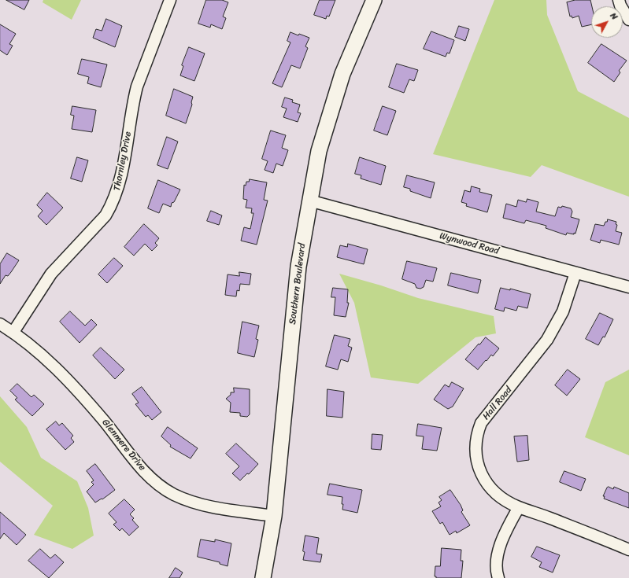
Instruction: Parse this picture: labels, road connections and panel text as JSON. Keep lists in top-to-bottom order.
{
  "streets": {
    "main road": ["Southern Boulevard"],
    "street": [
      "Thornley Drive",
      "Wynwood Road",
      "Hall Road",
      "Glenmere Drive"
    ]
  },
  "crossings": [
    ["Thornley Drive", "Glenmere Drive"],
    ["Wynwood Road", "Southern Boulevard"],
    ["Wynwood Road", "Hall Road"],
    ["Southern Boulevard", "Glenmere Drive"]
  ],
  "north": "top right"
}
